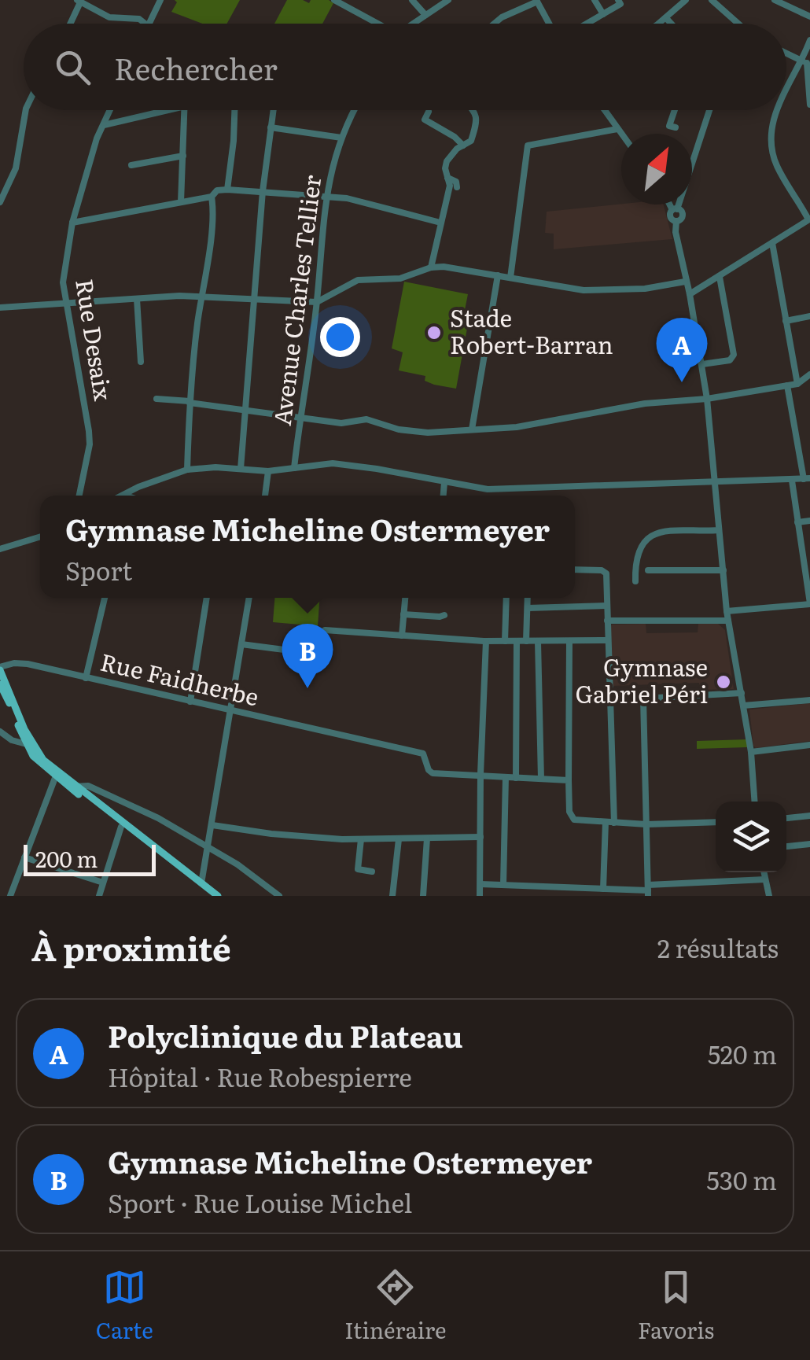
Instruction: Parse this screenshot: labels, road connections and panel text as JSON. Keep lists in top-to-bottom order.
{
  "streets": {
    "street": ["Avenue Charles Tellier", "Rue Desaix", "Rue Faidherbe"]
  },
  "places": ["Stade Robert-Barran", "Gymnase Gabriel Péri"],
  "scale_bar": "200 m",
  "north": "top right",
  "page": {
    "search": "Rechercher",
    "pins": ["A", "B"],
    "popup": ["Gymnase Micheline Ostermeyer", "Sport"],
    "scale": "200 m",
    "heading": ["À proximité", "2 résultats"],
    "list": [
      {
        "mark": "A",
        "name": "Polyclinique du Plateau",
        "note": "Hôpital · Rue Robespierre",
        "value": "520 m"
      },
      {
        "mark": "B",
        "name": "Gymnase Micheline Ostermeyer",
        "note": "Sport · Rue Louise Michel",
        "value": "530 m"
      }
    ],
    "nav": ["Carte", "Itinéraire", "Favoris"]
  }
}
